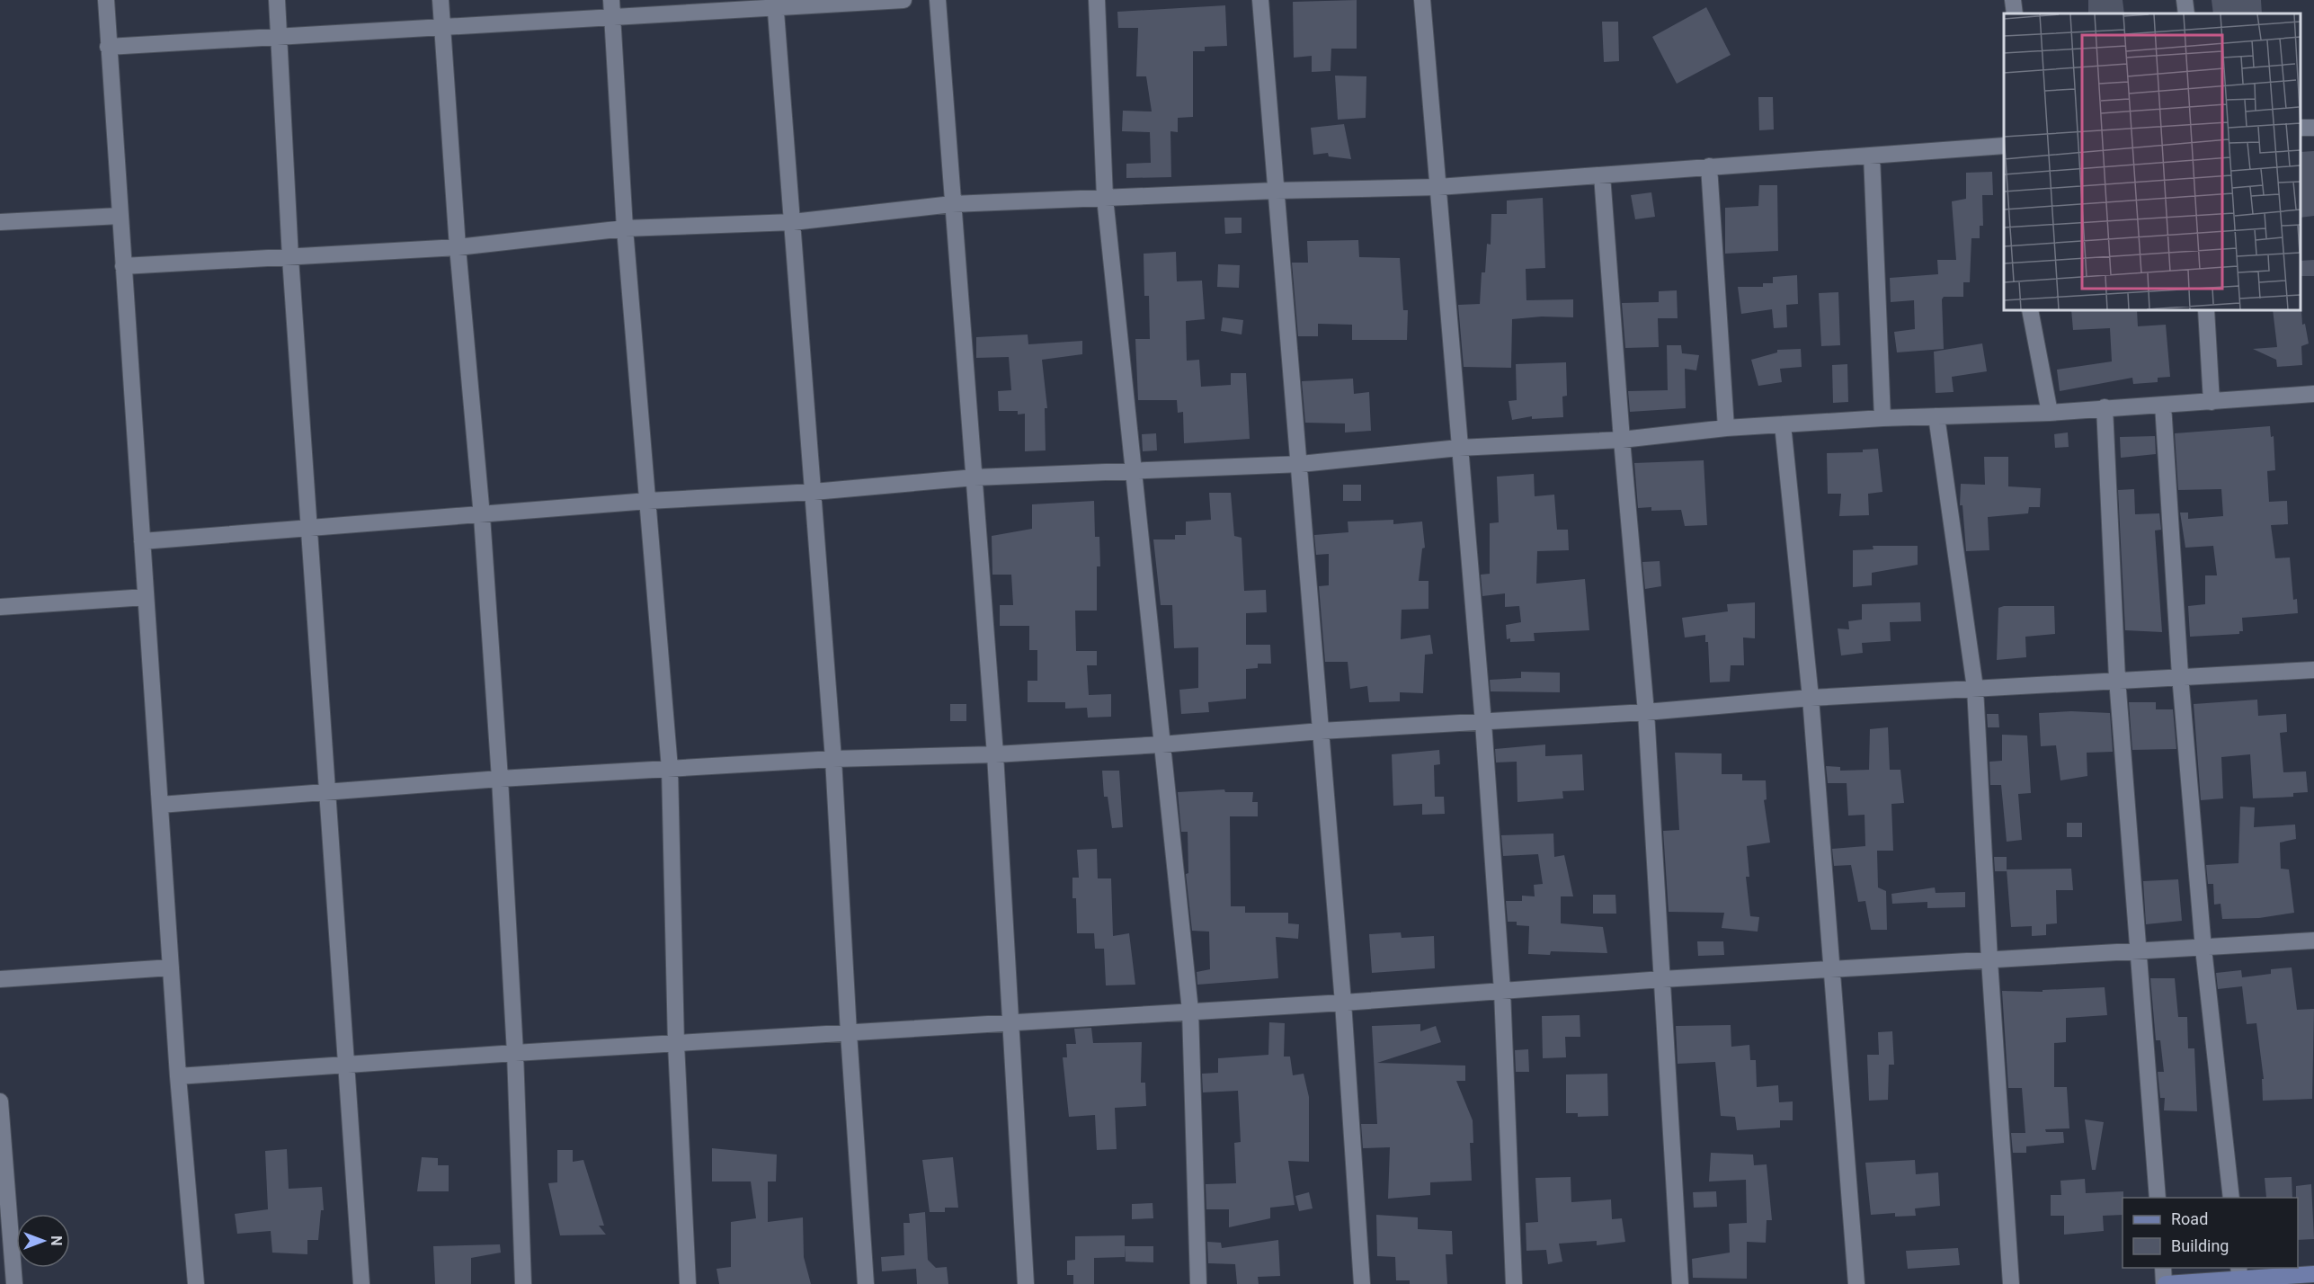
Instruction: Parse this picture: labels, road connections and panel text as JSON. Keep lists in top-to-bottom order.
{
  "legend": ["Road", "Building"],
  "north": "right"
}
